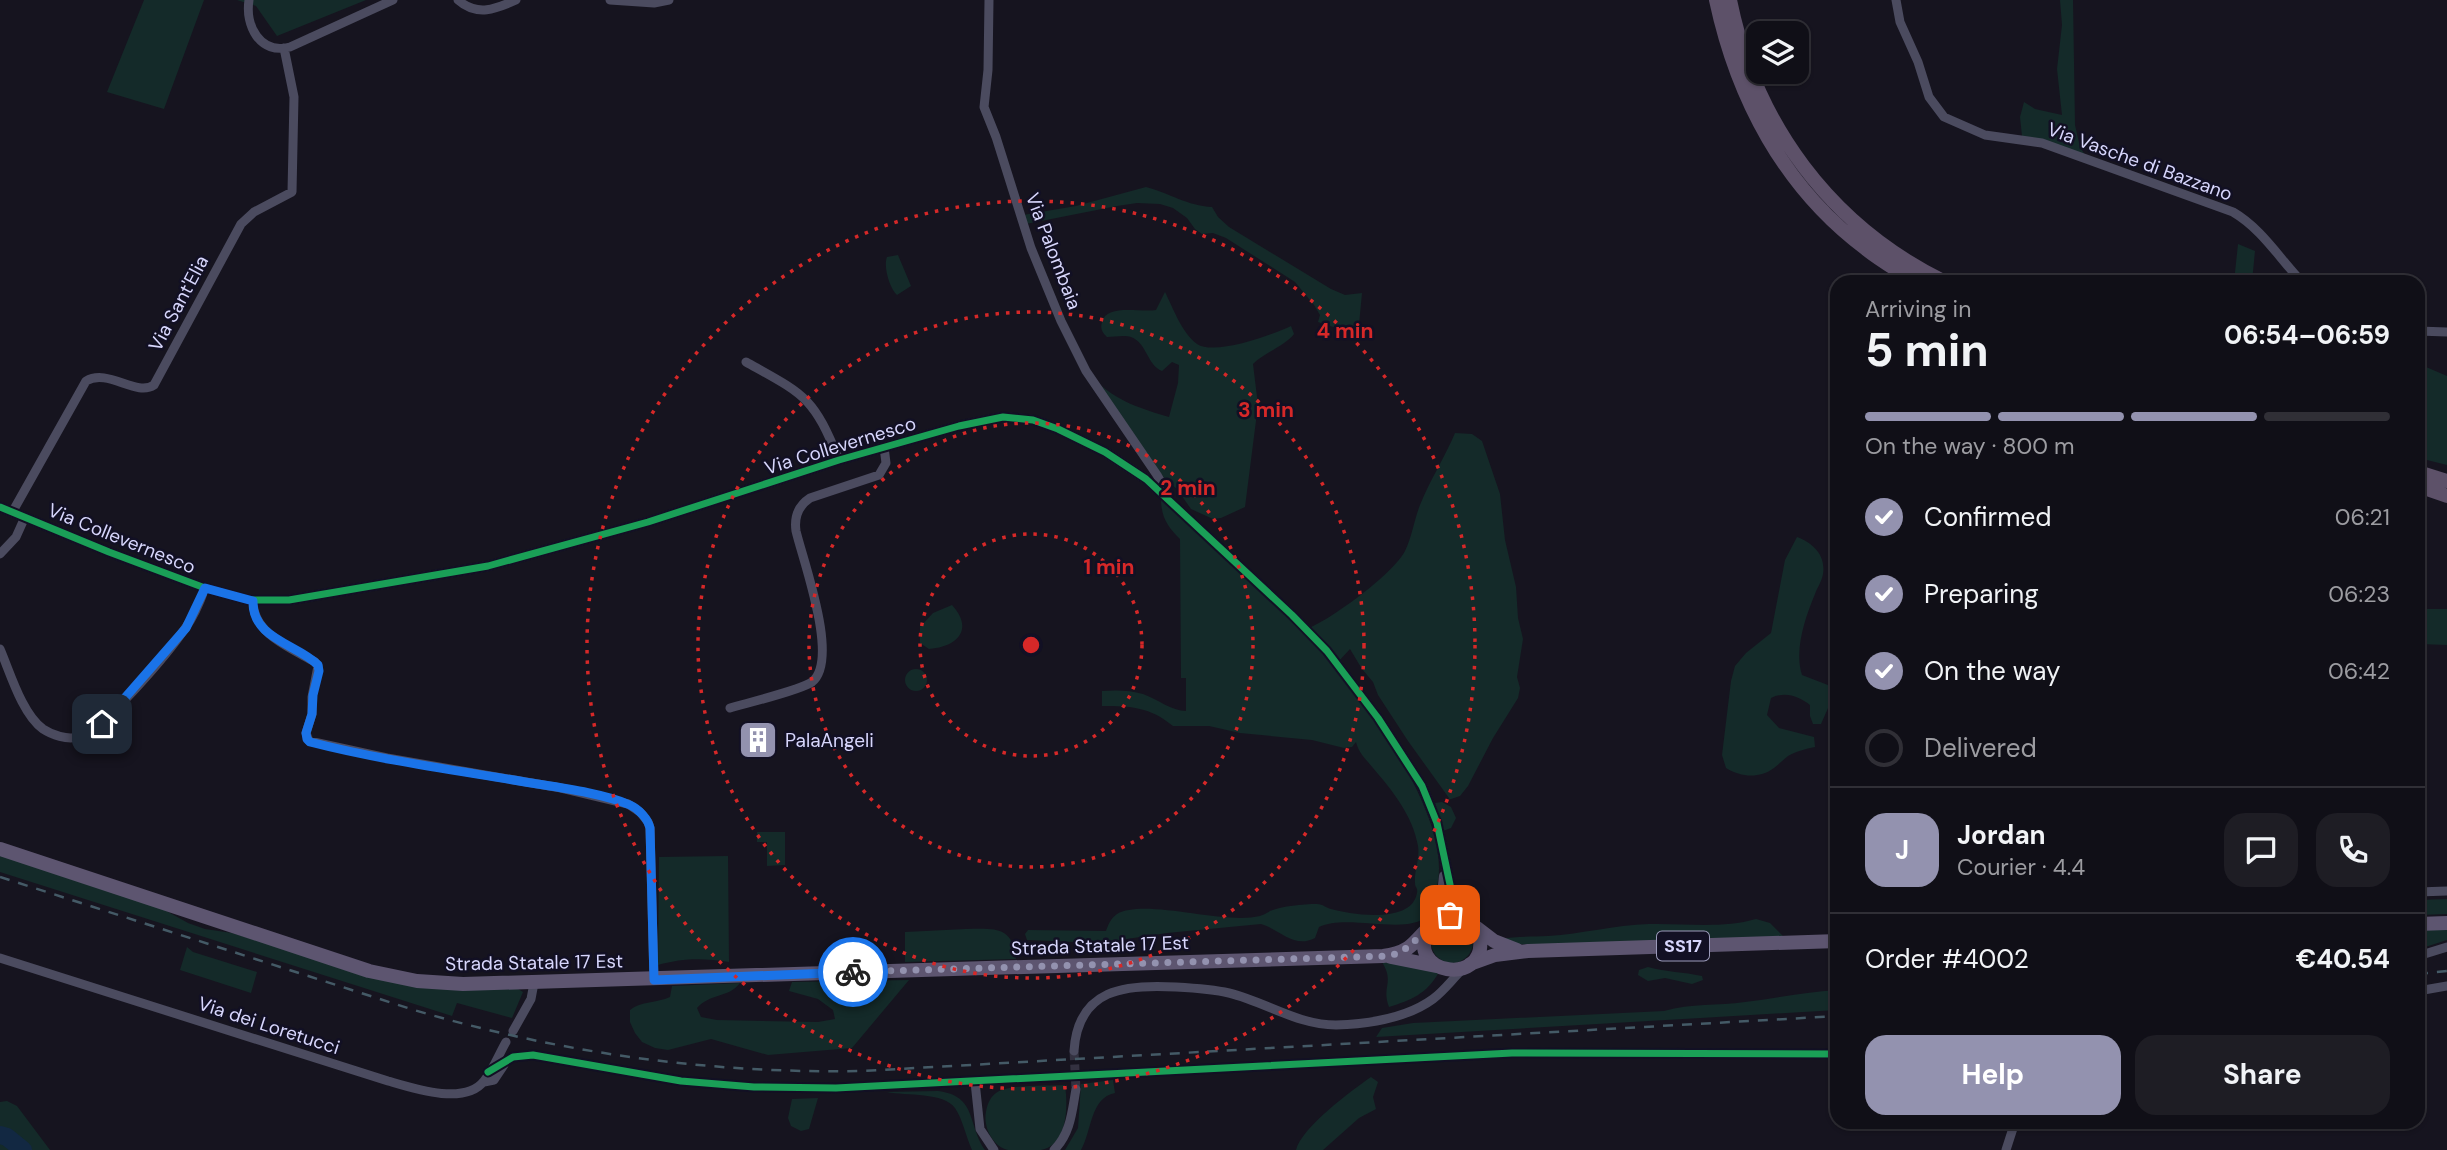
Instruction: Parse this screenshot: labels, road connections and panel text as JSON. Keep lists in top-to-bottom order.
{
  "streets": {
    "main road": ["Strada Statale 17 Est", "SS17"],
    "street": [
      "Via Vasche di Bazzano",
      "Via Palombaia",
      "Via Sant'Elia",
      "Via Collevernesco",
      "Via dei Loretucci"
    ]
  },
  "crossings": [
    ["Via Palombaia", "Via Collevernesco"],
    ["Via Sant'Elia", "Via Collevernesco"],
    ["Via Collevernesco", "Strada Statale 17 Est"],
    ["Via Collevernesco", "SS17"],
    ["Strada Statale 17 Est", "SS17"]
  ],
  "places": {
    "building": ["PalaAngeli"]
  },
  "page": {
    "heading": ["5 min", "Arriving in", "06:54–06:59"],
    "panel": [
      "Jordan",
      "Courier · 4.4",
      "Order #4002",
      "€40.54"
    ],
    "bar": "On the way · 800 m",
    "list": [
      ["Confirmed", "06:21"],
      ["Preparing", "06:23"],
      ["On the way", "06:42"],
      "Delivered"
    ],
    "round": "J",
    "buttons": ["Help", "Share"]
  },
  "rings": [
    "4 min",
    "3 min",
    "2 min",
    "1 min"
  ]
}
